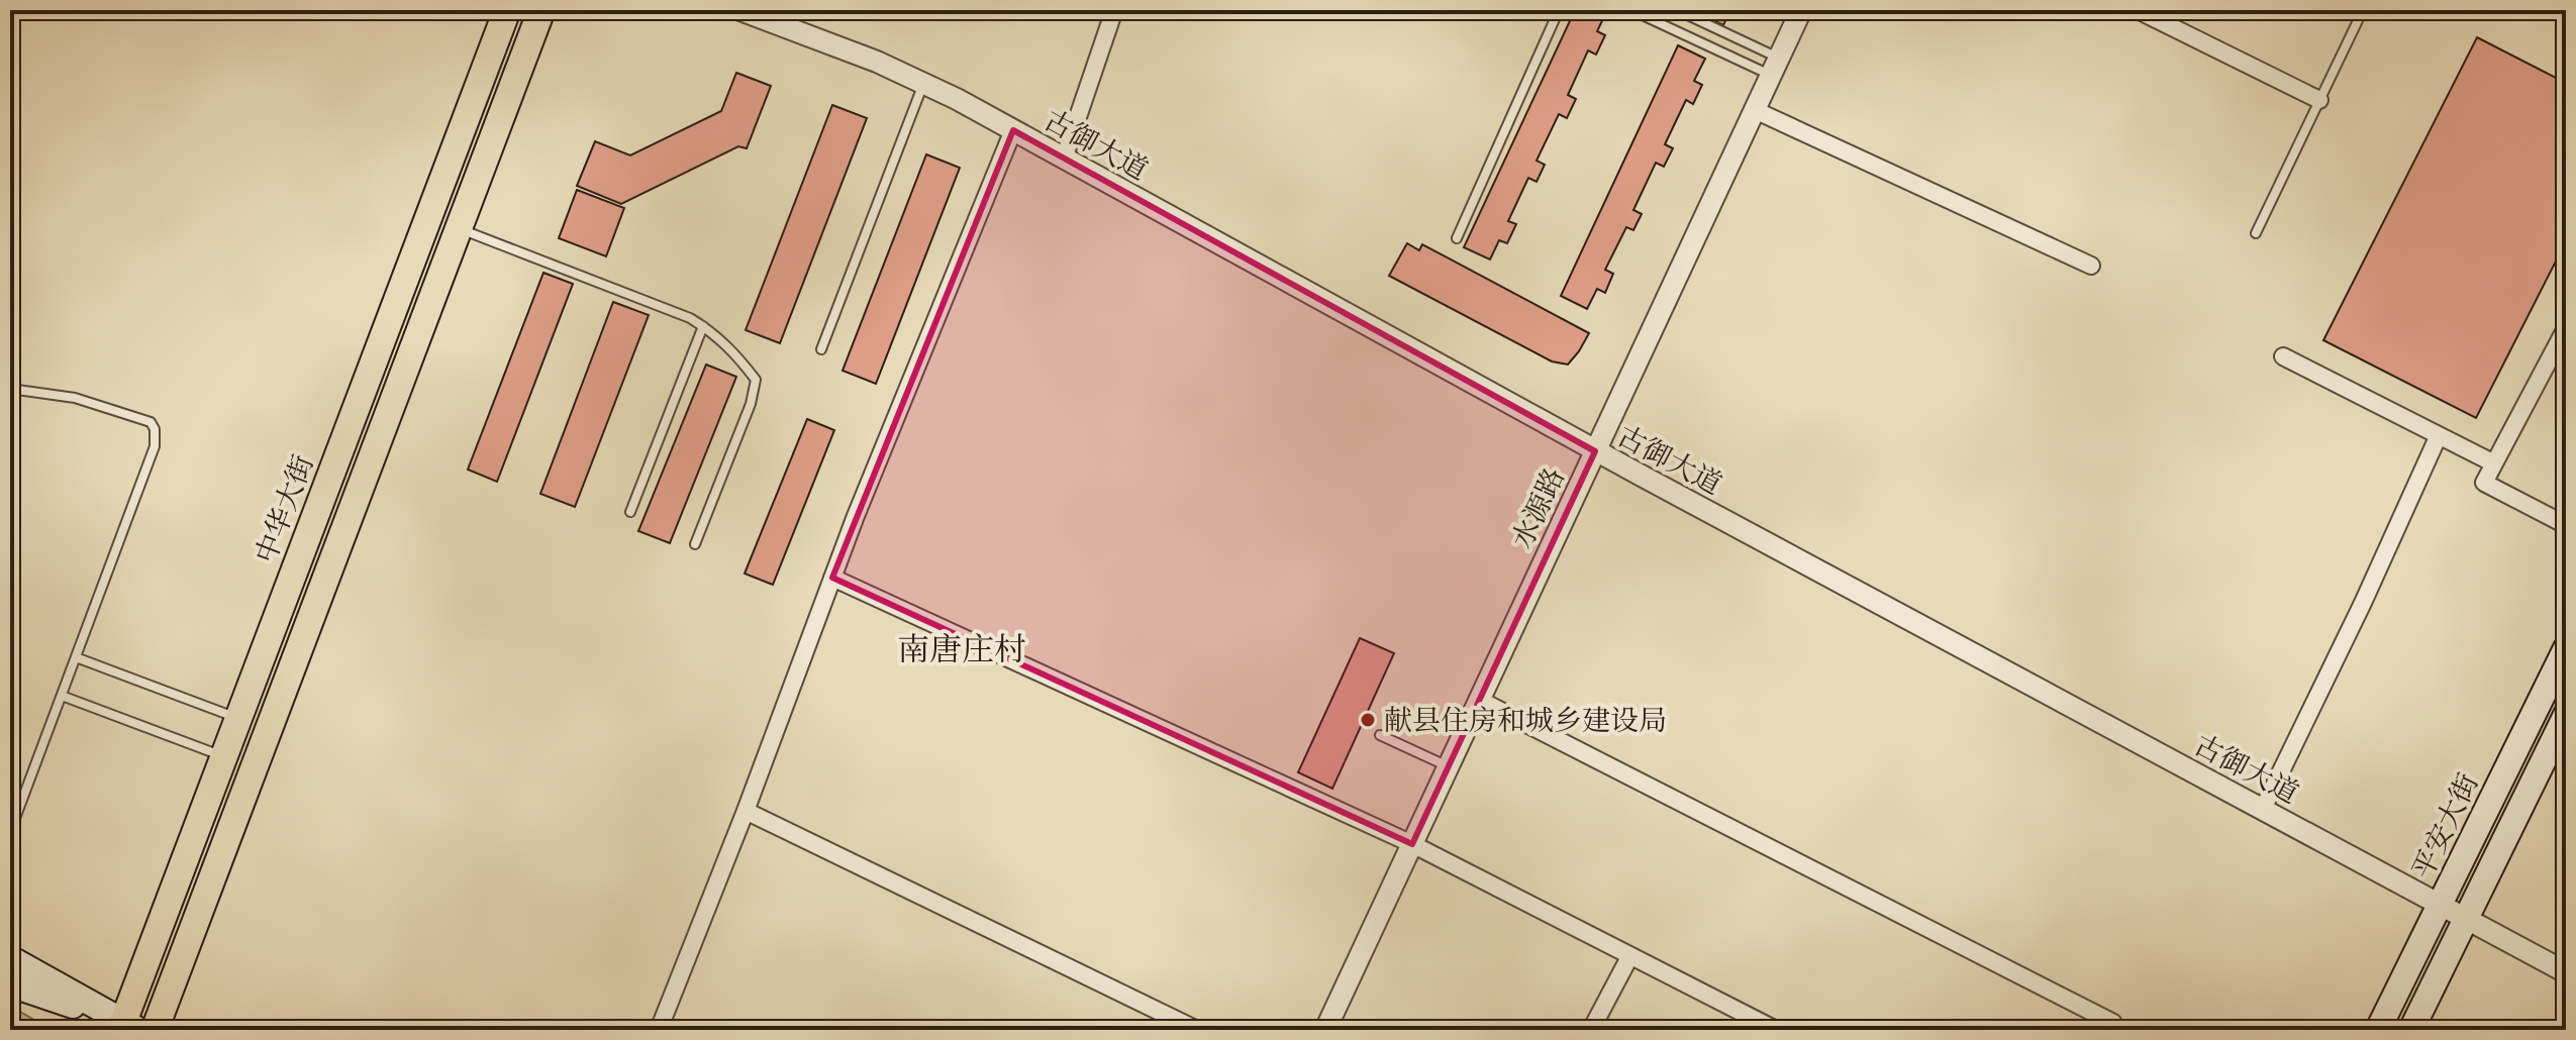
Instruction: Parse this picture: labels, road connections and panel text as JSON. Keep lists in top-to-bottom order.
{
  "streets": {
    "main road": ["中华大街", "平安大街"],
    "street": ["古御大道", "水源路"]
  },
  "crossings": [
    ["古御大道", "水源路"],
    ["古御大道", "平安大街"]
  ],
  "districts": ["南唐庄村"],
  "places": ["献县住房和城乡建设局"]
}
